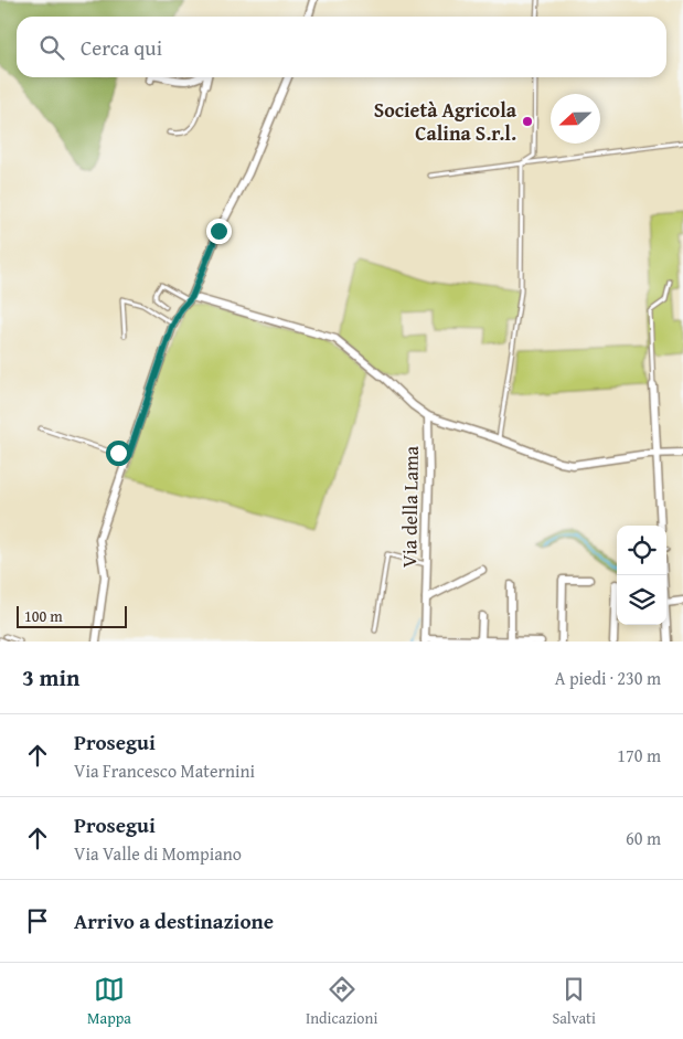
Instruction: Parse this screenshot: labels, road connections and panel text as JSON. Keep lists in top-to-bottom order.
{
  "streets": {
    "street": ["Via della Lama"]
  },
  "places": ["Società Agricola Calina S.r.l."],
  "scale_bar": "100 m",
  "north": "left",
  "page": {
    "search": "Cerca qui",
    "scale": "100 m",
    "heading": ["3 min", "A piedi · 230 m"],
    "list": [
      ["Prosegui", "Via Francesco Maternini", "170 m"],
      ["Prosegui", "Via Valle di Mompiano", "60 m"],
      "Arrivo a destinazione"
    ],
    "nav": ["Mappa", "Indicazioni", "Salvati"]
  }
}
